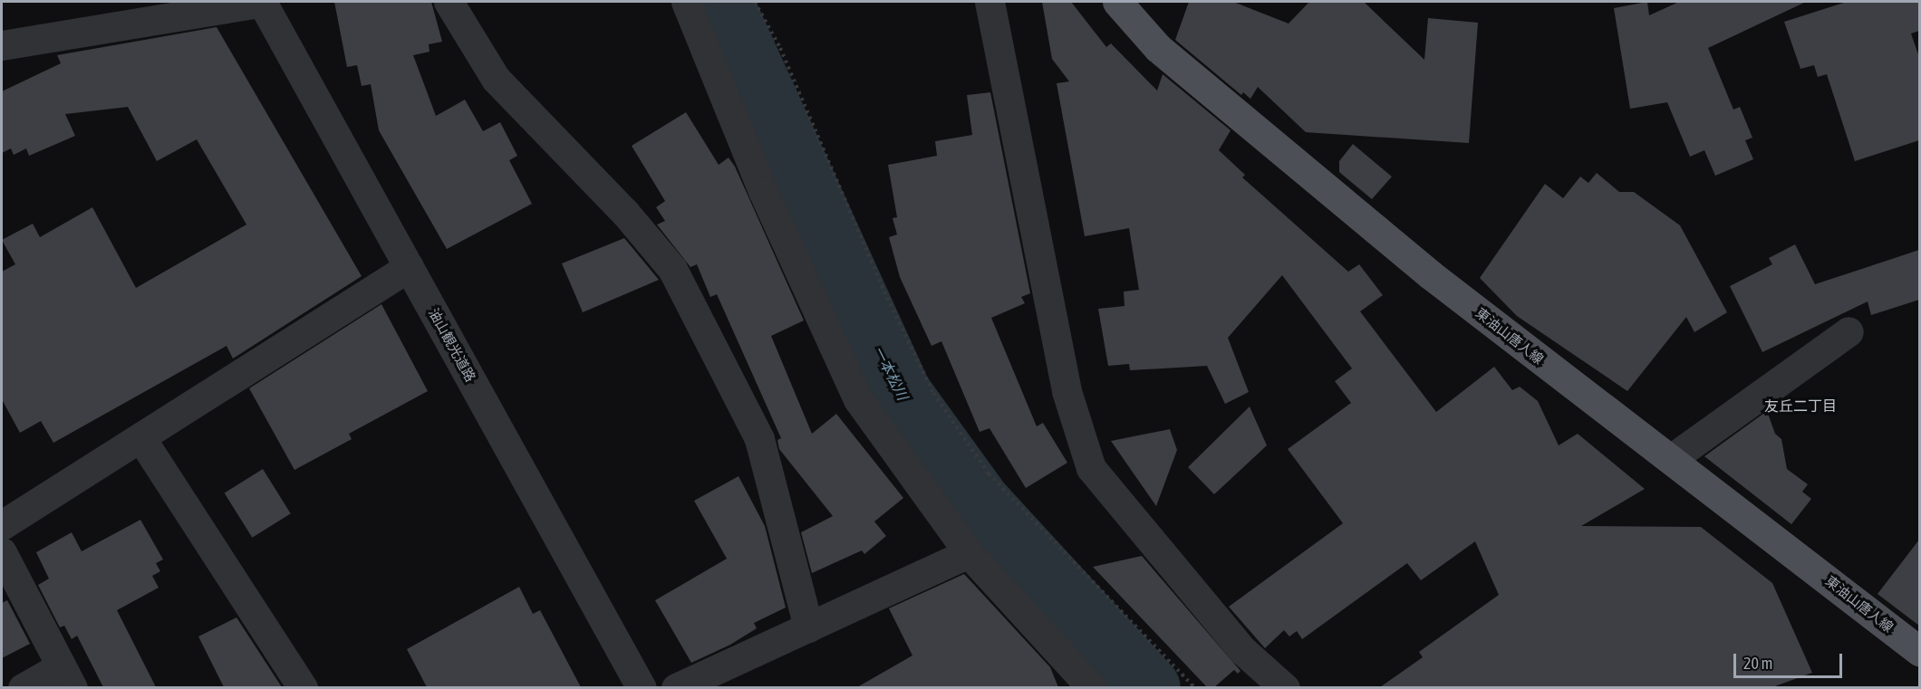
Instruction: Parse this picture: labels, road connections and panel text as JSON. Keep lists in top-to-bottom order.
{
  "streets": {
    "main road": ["東油山唐人線"],
    "street": ["油山観光道路"]
  },
  "districts": ["友丘二丁目"],
  "water": ["一本松川"],
  "scale_bar": "20 m"
}
